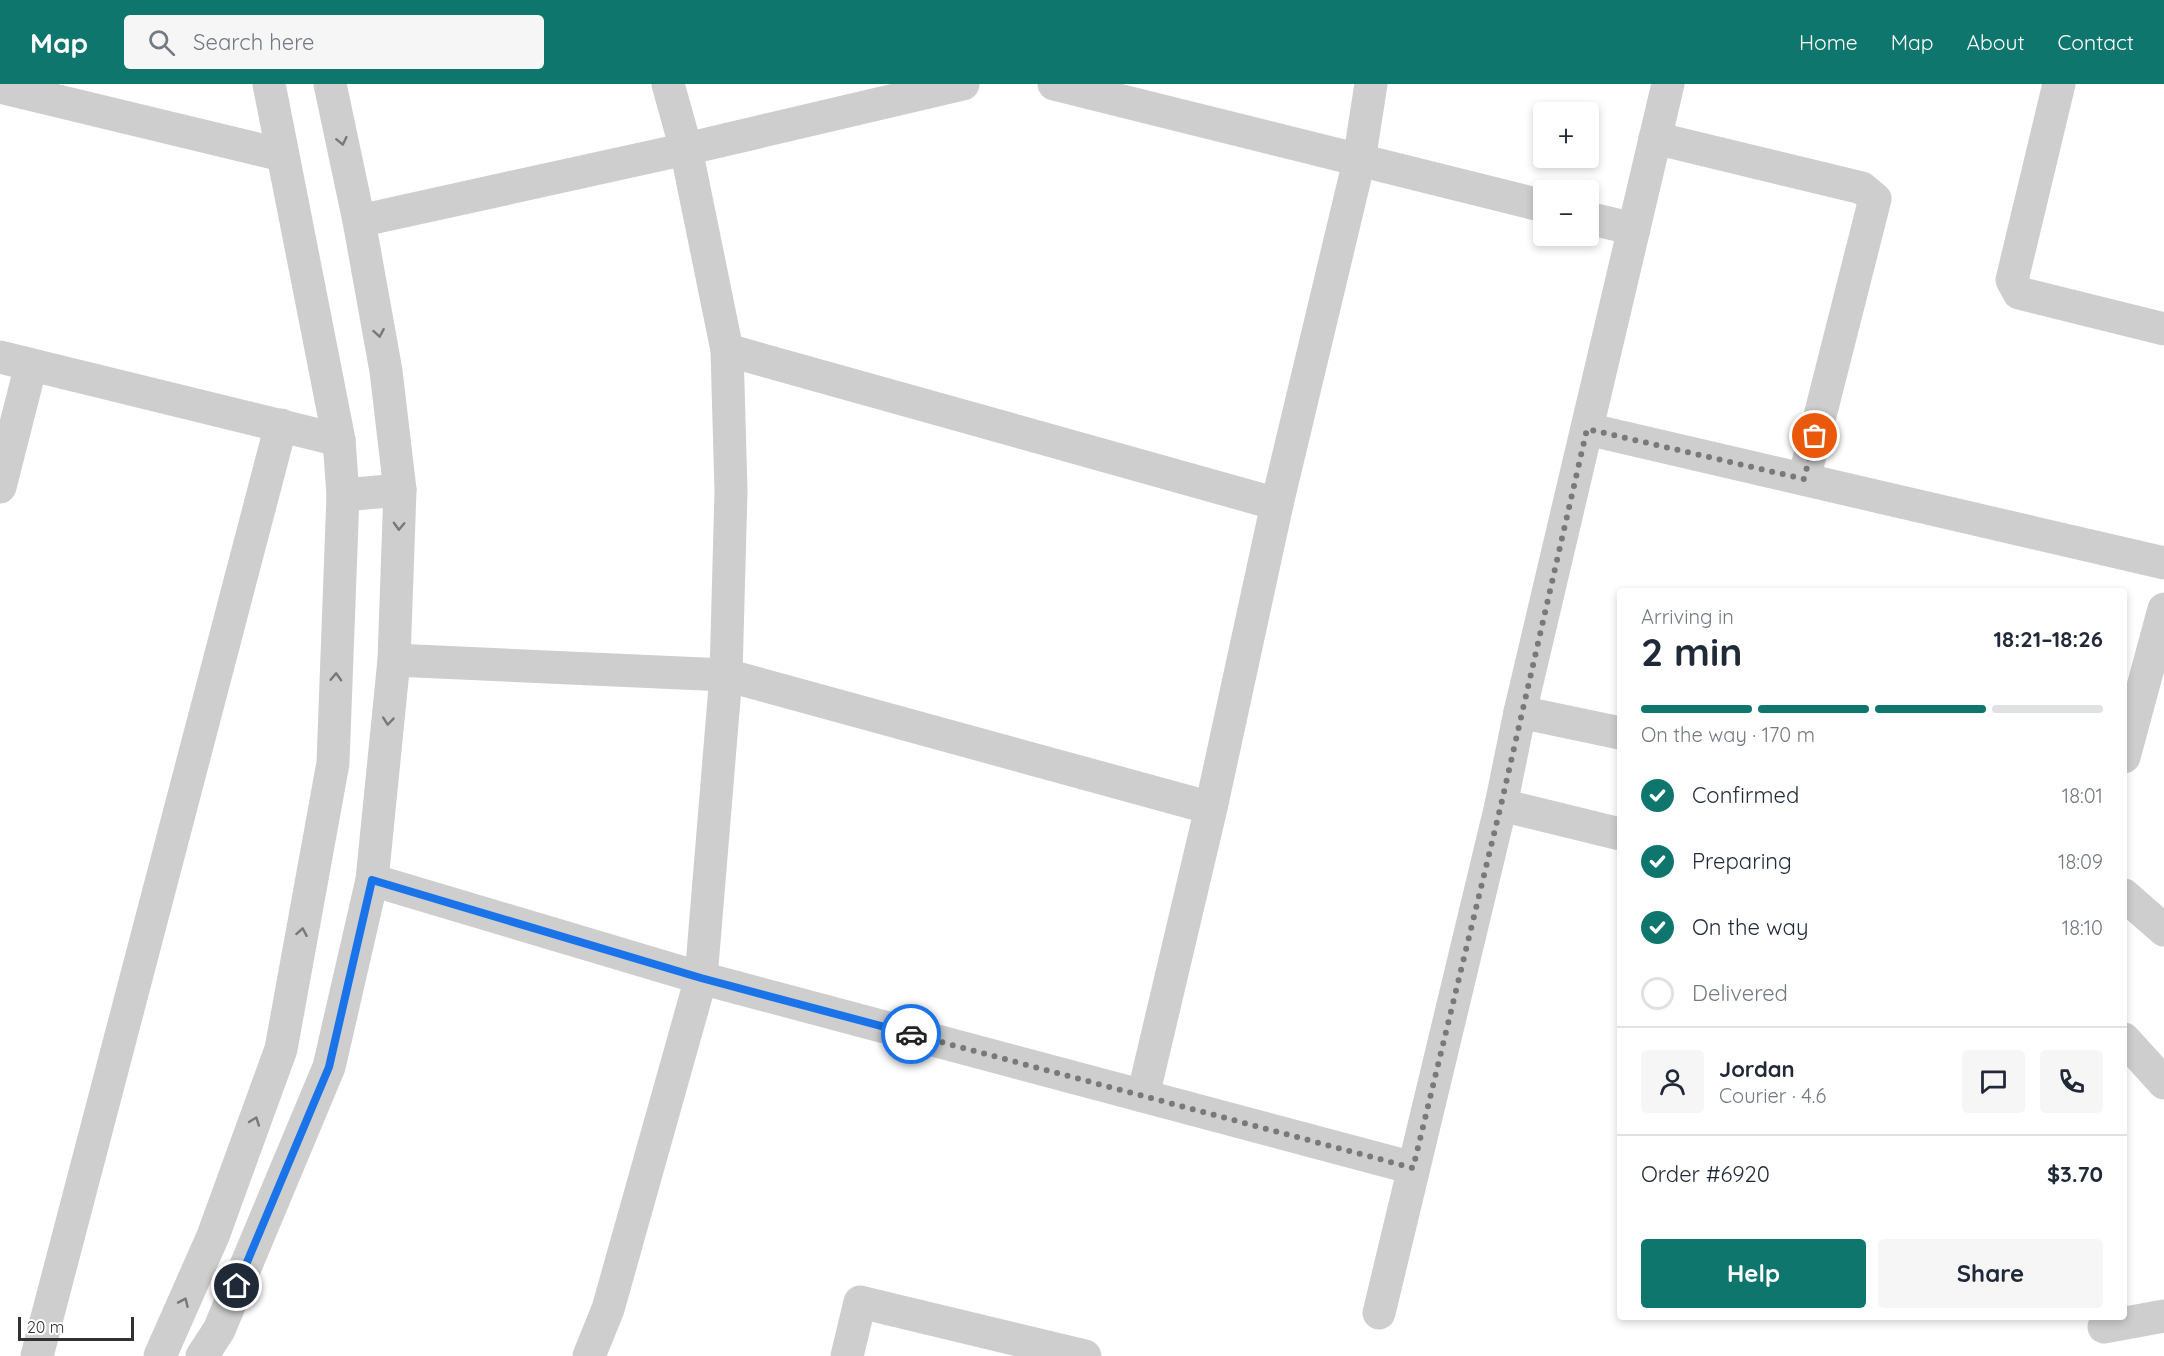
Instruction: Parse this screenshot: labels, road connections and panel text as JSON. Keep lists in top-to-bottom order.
{
  "scale_bar": "20 m",
  "page": {
    "header": "Map",
    "search": "Search here",
    "nav": [
      "Home",
      "Map",
      "About",
      "Contact"
    ],
    "map_buttons": ["+", "−"],
    "heading": ["2 min", "Arriving in", "18:21–18:26"],
    "panel": [
      "Jordan",
      "Courier · 4.6",
      "Order #6920",
      "$3.70"
    ],
    "bar": "On the way · 170 m",
    "list": [
      ["Confirmed", "18:01"],
      ["Preparing", "18:09"],
      ["On the way", "18:10"],
      "Delivered"
    ],
    "buttons": ["Help", "Share"],
    "scale": "20 m"
  }
}
